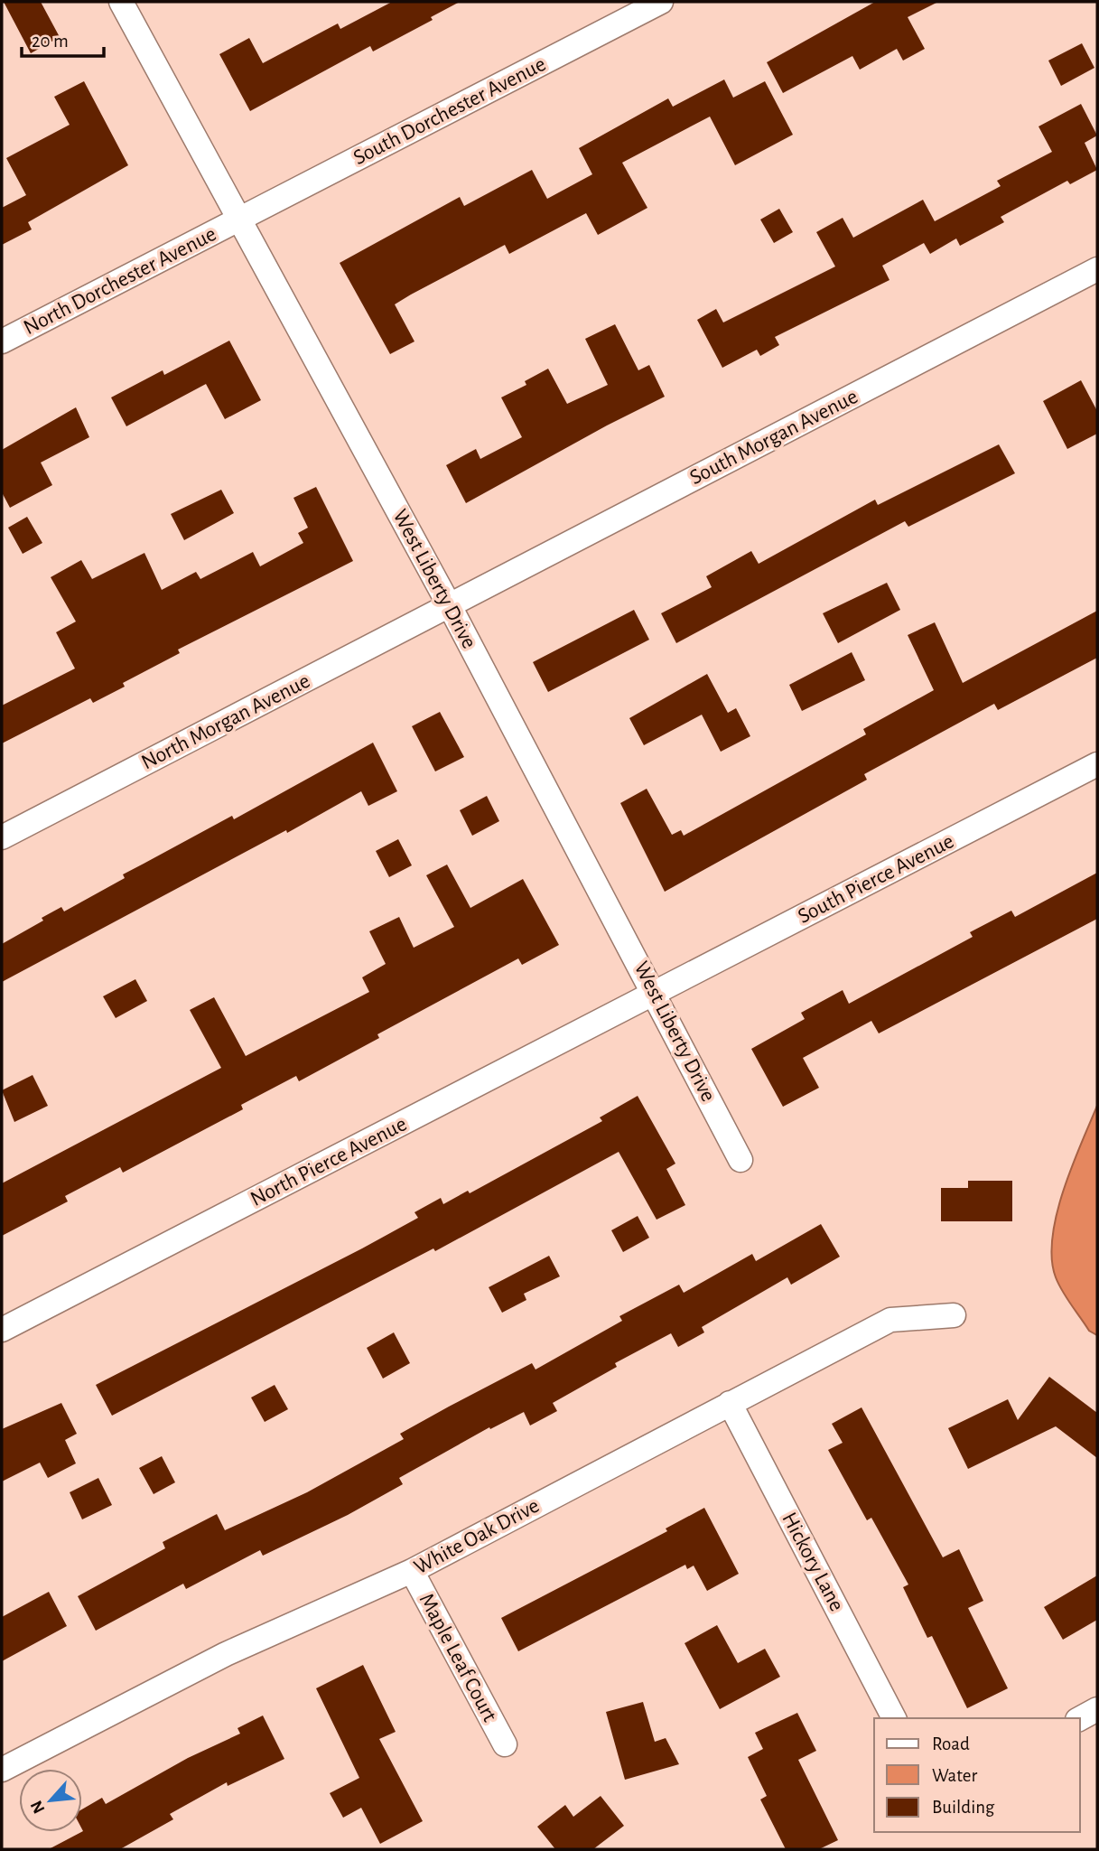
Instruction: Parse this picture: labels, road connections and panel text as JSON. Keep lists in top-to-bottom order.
{
  "streets": {
    "street": [
      "South Dorchester Avenue",
      "North Dorchester Avenue",
      "South Morgan Avenue",
      "West Liberty Drive",
      "North Morgan Avenue",
      "South Pierce Avenue",
      "North Pierce Avenue",
      "White Oak Drive",
      "Hickory Lane",
      "Maple Leaf Court"
    ]
  },
  "crossings": [
    ["South Dorchester Avenue", "North Dorchester Avenue"],
    ["South Dorchester Avenue", "West Liberty Drive"],
    ["North Dorchester Avenue", "West Liberty Drive"],
    ["South Morgan Avenue", "West Liberty Drive"],
    ["South Morgan Avenue", "North Morgan Avenue"],
    ["West Liberty Drive", "North Morgan Avenue"],
    ["West Liberty Drive", "South Pierce Avenue"],
    ["West Liberty Drive", "North Pierce Avenue"],
    ["South Pierce Avenue", "North Pierce Avenue"],
    ["White Oak Drive", "Hickory Lane"],
    ["White Oak Drive", "Maple Leaf Court"]
  ],
  "legend": ["Road", "Water", "Building"],
  "scale_bar": "20 m",
  "north": "bottom left"
}
